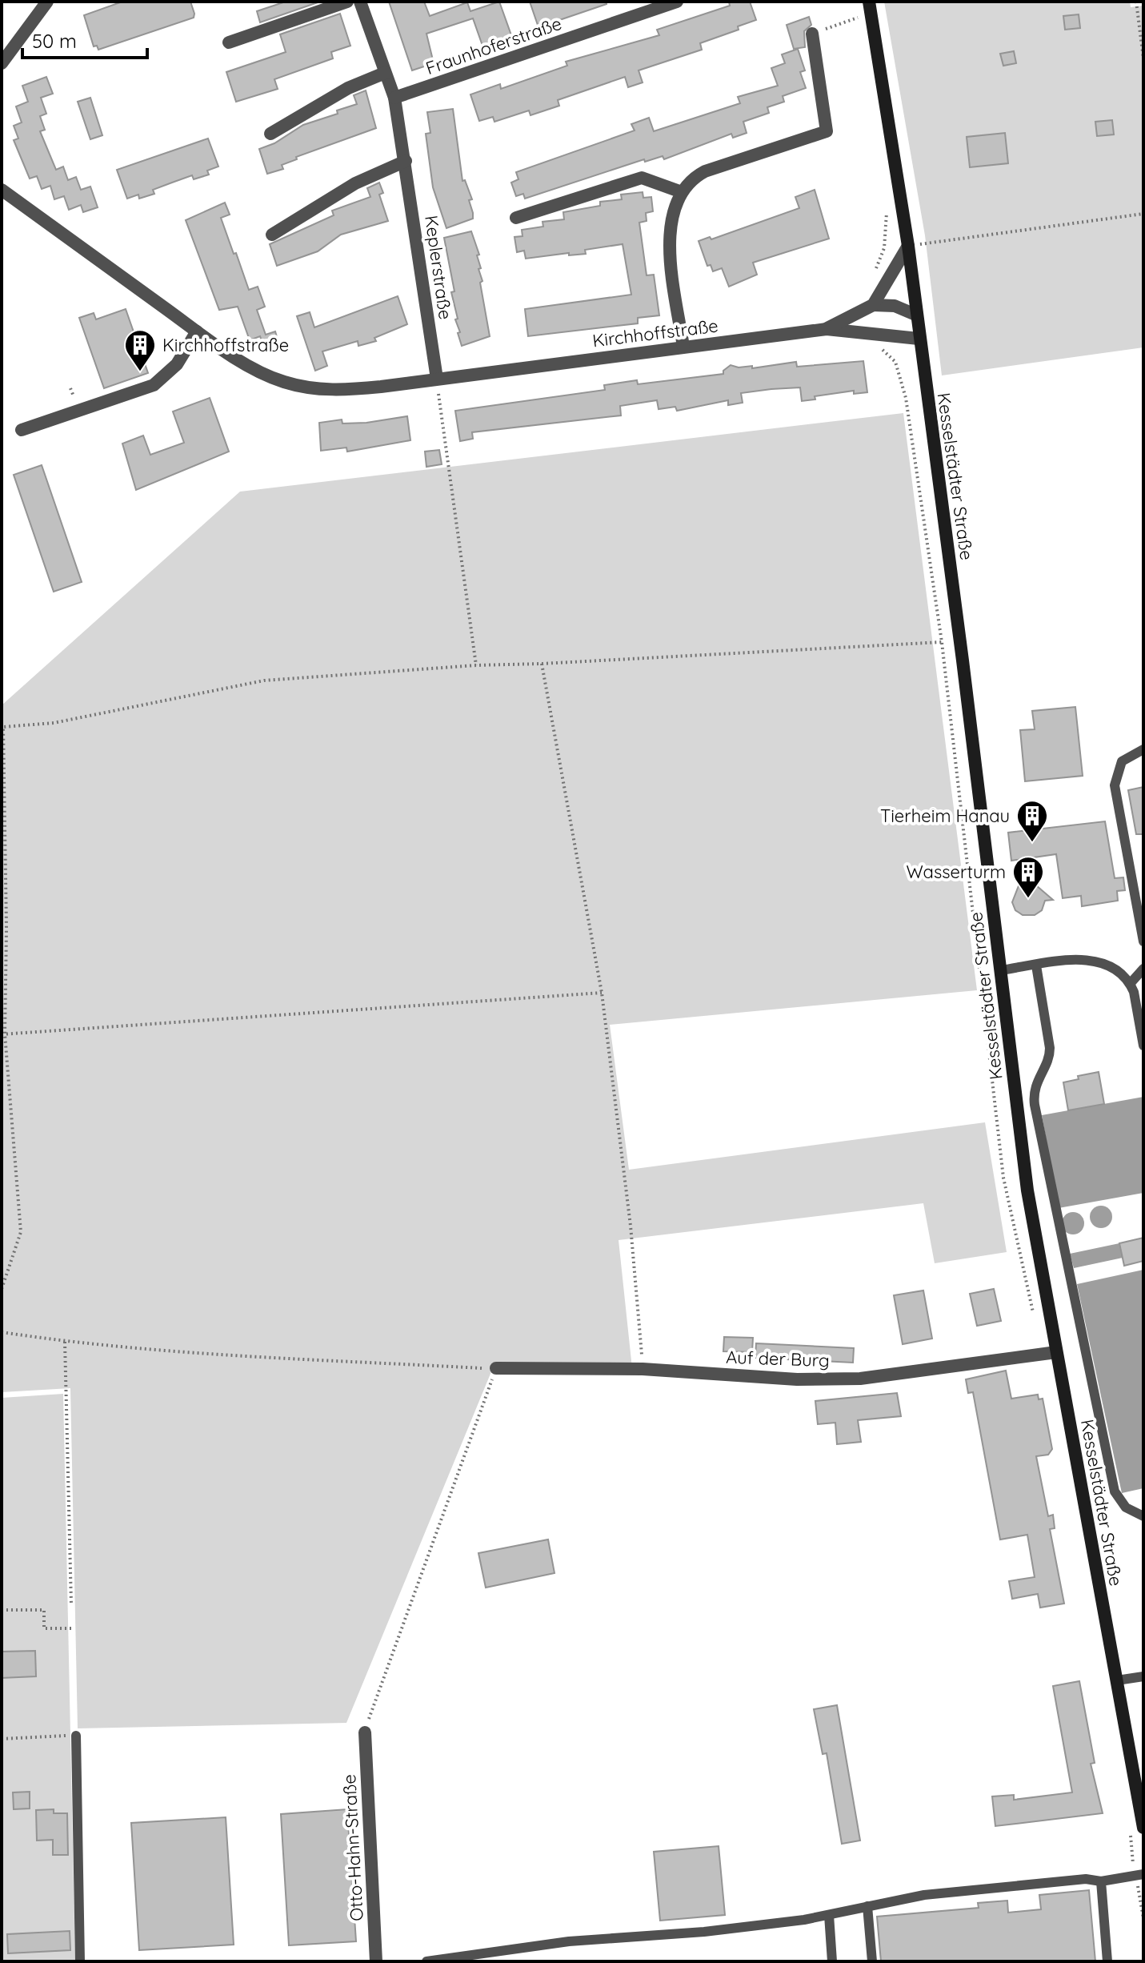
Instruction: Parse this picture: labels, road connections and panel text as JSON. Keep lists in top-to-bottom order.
{
  "streets": {
    "main road": ["Kesselstädter Straße"],
    "street": [
      "Fraunhoferstraße",
      "Keplerstraße",
      "Kirchhoffstraße",
      "Auf der Burg",
      "Otto-Hahn-Straße"
    ]
  },
  "crossings": [
    ["Fraunhoferstraße", "Keplerstraße"],
    ["Keplerstraße", "Kirchhoffstraße"],
    ["Kirchhoffstraße", "Kesselstädter Straße"],
    ["Kesselstädter Straße", "Auf der Burg"]
  ],
  "places": {
    "building": ["Kirchhoffstraße", "Tierheim Hanau", "Wasserturm"]
  },
  "scale_bar": "50 m"
}
